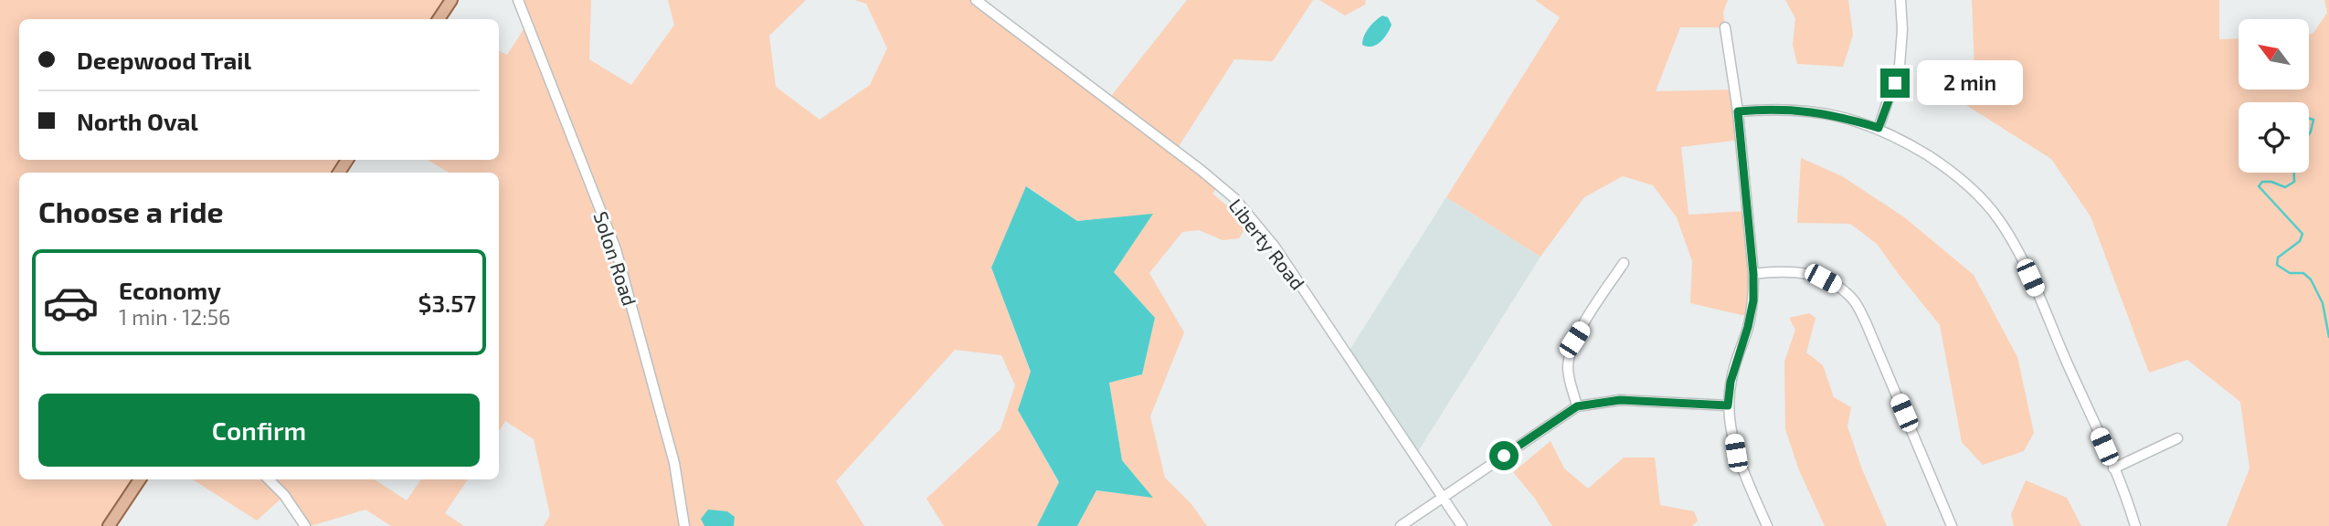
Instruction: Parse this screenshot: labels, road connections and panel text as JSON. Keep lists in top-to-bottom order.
{
  "streets": {
    "street": ["Liberty Road", "Solon Road"]
  },
  "north": "top left",
  "page": {
    "banner": ["Deepwood Trail", "North Oval"],
    "bubble": "2 min",
    "heading": "Choose a ride",
    "list": [
      {
        "name": "Economy",
        "note": "1 min · 12:56",
        "value": "$3.57"
      }
    ],
    "buttons": "Confirm"
  }
}
